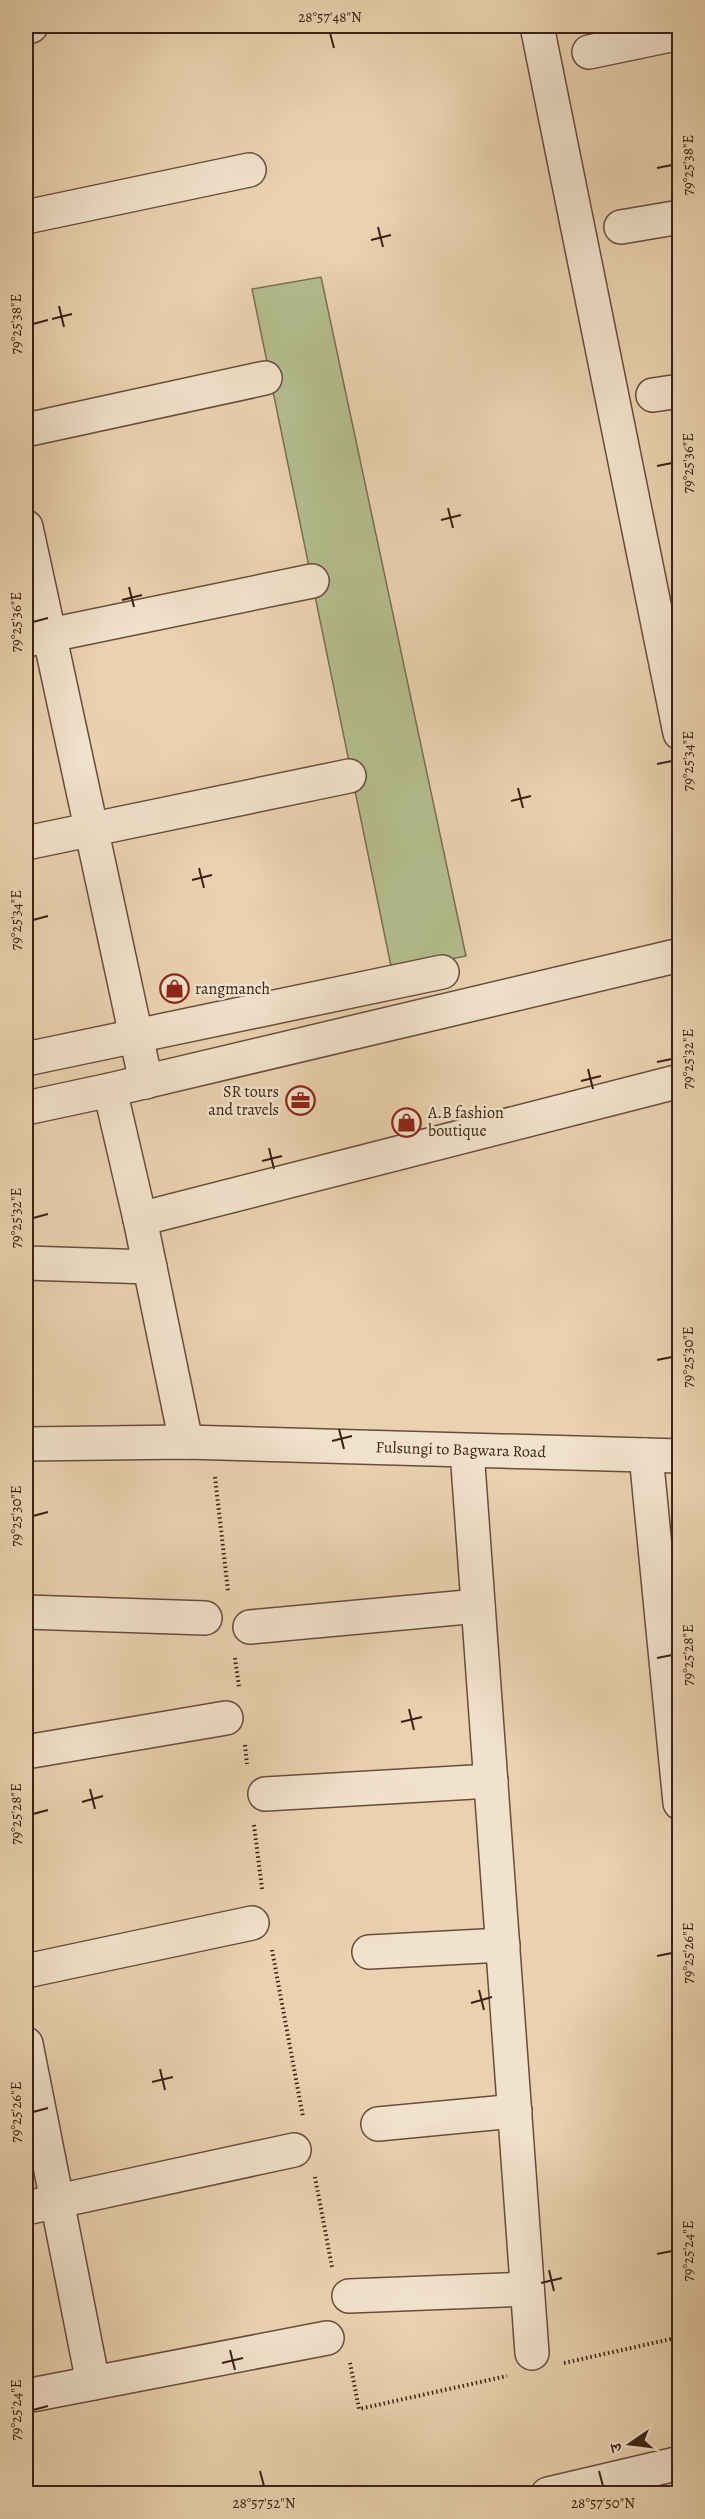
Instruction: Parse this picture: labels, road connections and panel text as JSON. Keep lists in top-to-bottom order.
{
  "streets": {
    "street": ["Fulsungi to Bagwara Road"]
  },
  "places": {
    "shop": ["rangmanch", "A.B fashion boutique"],
    "office": ["SR tours and travels"]
  },
  "north": "left",
  "coordinates": [
    "28°57'48\"N",
    "79°25'38\"E",
    "79°25'36\"E",
    "79°25'34\"E",
    "79°25'32\"E",
    "79°25'30\"E",
    "79°25'28\"E",
    "79°25'26\"E",
    "79°25'24\"E",
    "28°57'52\"N",
    "28°57'50\"N"
  ]
}
